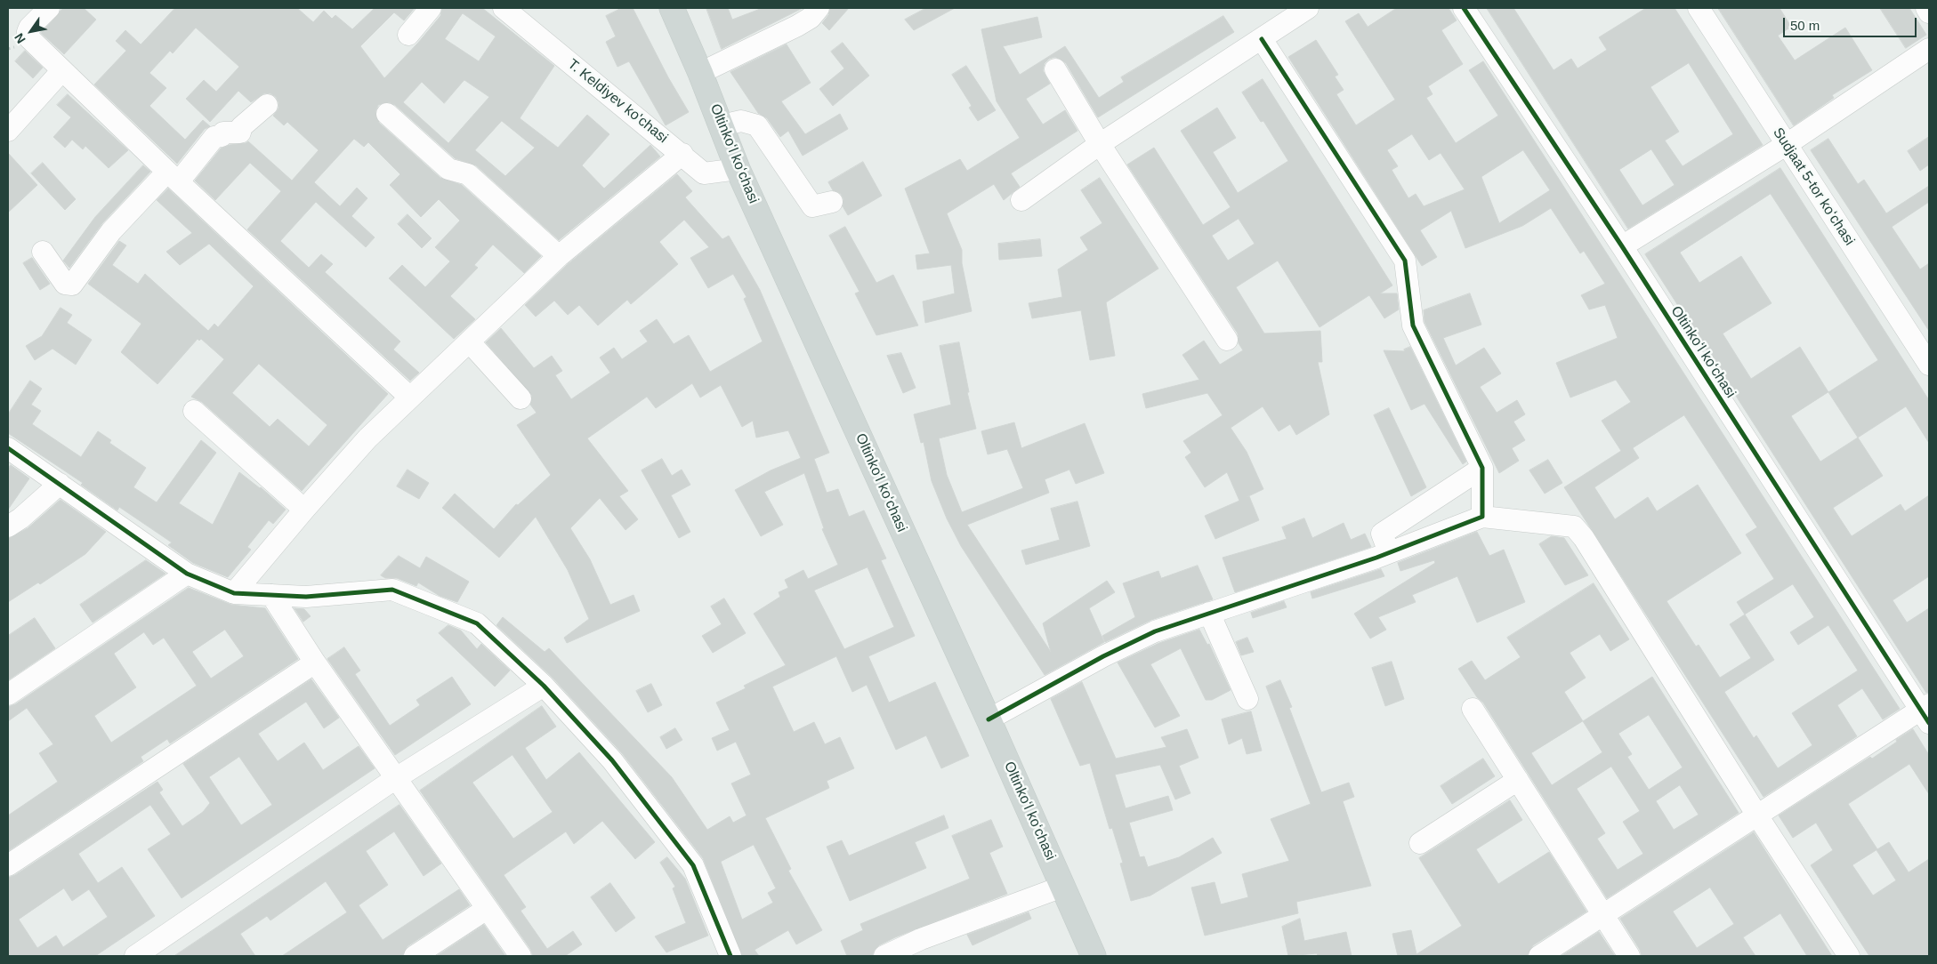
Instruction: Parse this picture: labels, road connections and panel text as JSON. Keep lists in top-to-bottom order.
{
  "streets": {
    "main road": ["Oltinkoʻl koʻchasi"],
    "street": ["T. Keldiyev ko'chasi", "Sudjaat 5-tor koʻchasi"]
  },
  "crossings": [
    ["T. Keldiyev ko'chasi", "Oltinkoʻl koʻchasi"]
  ],
  "scale_bar": "50 m",
  "north": "bottom left"
}
